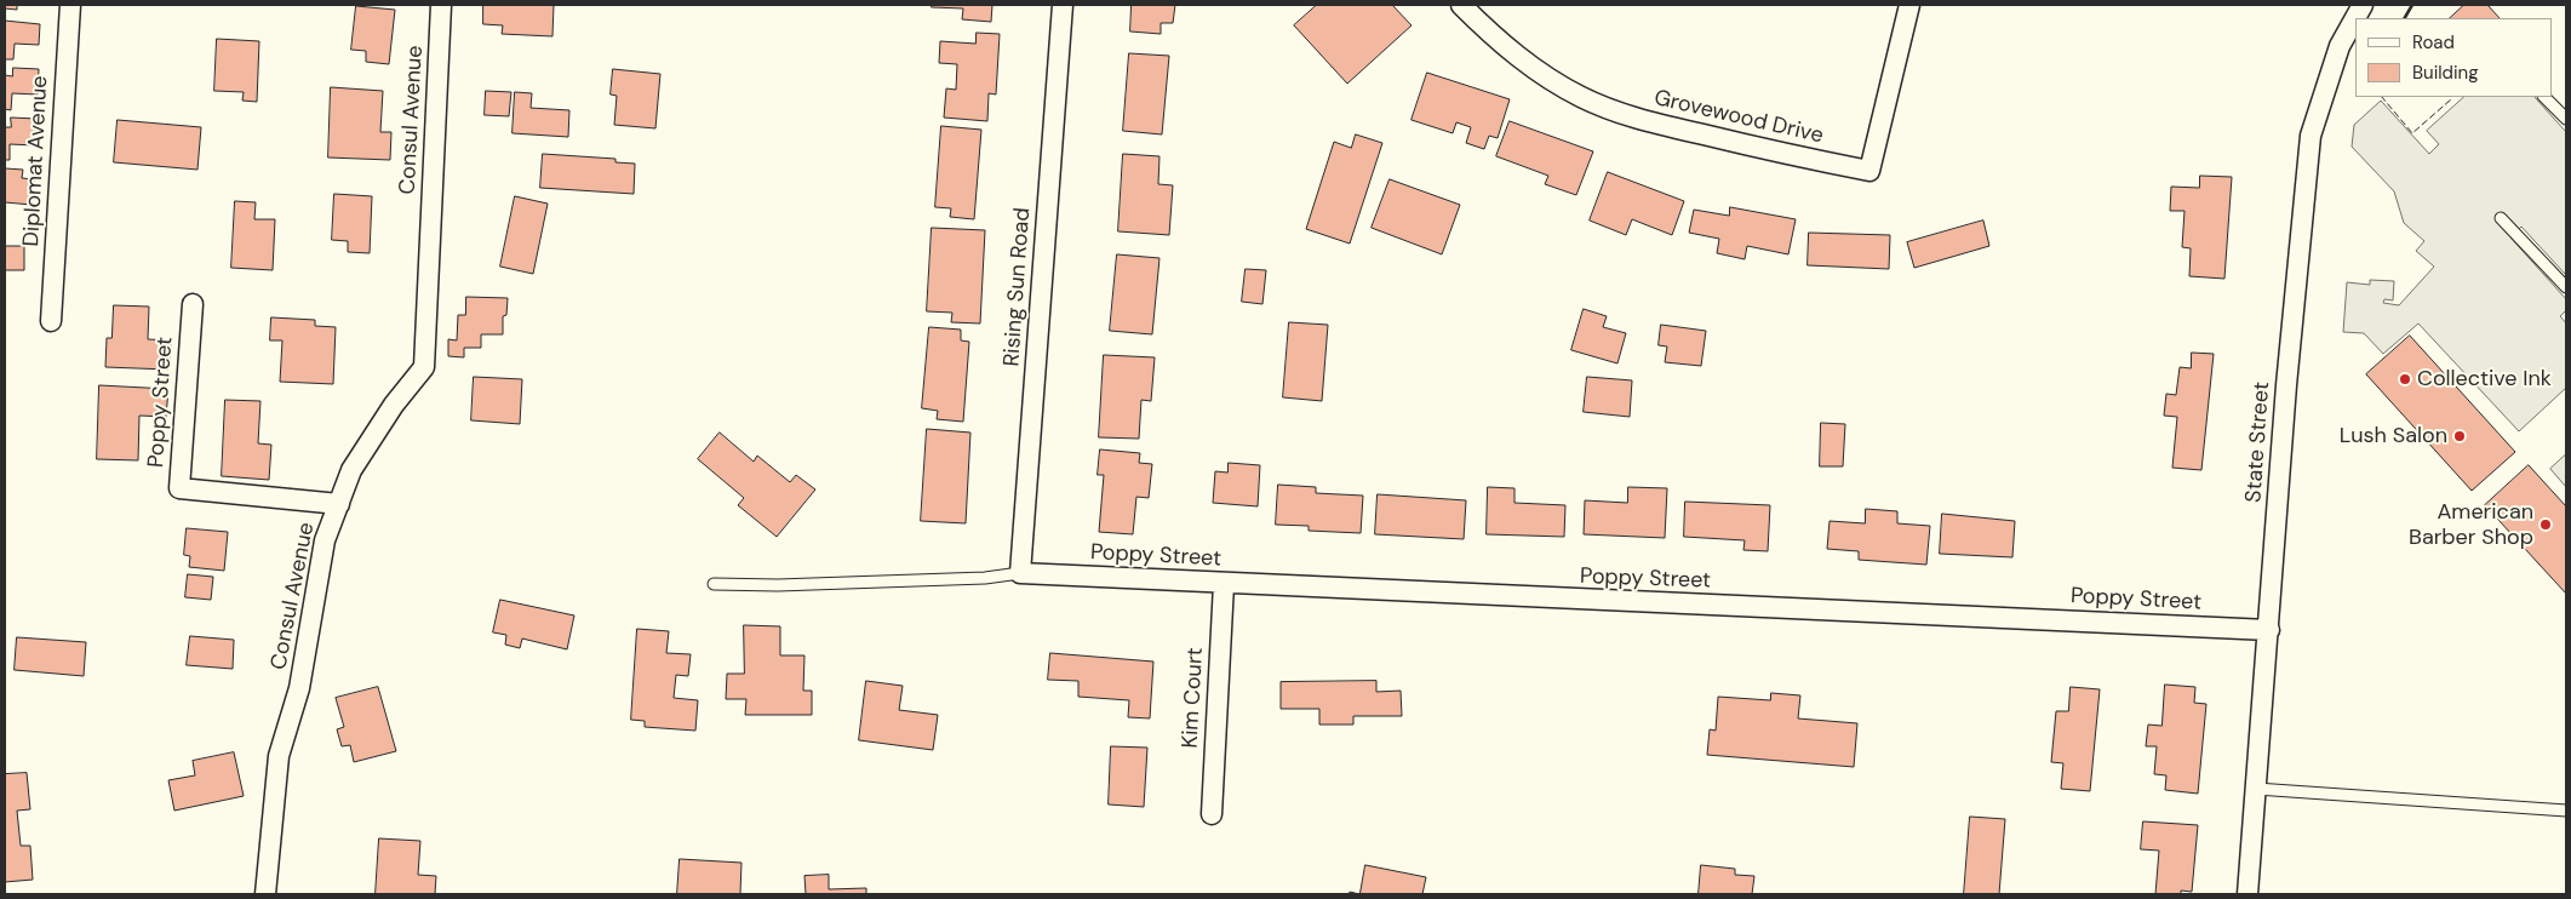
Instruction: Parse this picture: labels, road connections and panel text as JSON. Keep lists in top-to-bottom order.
{
  "streets": {
    "street": [
      "Grovewood Drive",
      "Consul Avenue",
      "Diplomat Avenue",
      "Rising Sun Road",
      "Poppy Street",
      "State Street",
      "Kim Court"
    ]
  },
  "crossings": [
    ["Consul Avenue", "Poppy Street"],
    ["Rising Sun Road", "Poppy Street"],
    ["Poppy Street", "State Street"],
    ["Poppy Street", "Kim Court"]
  ],
  "places": ["Collective Ink", "Lush Salon", "American Barber Shop"],
  "legend": ["Road", "Building"]
}
